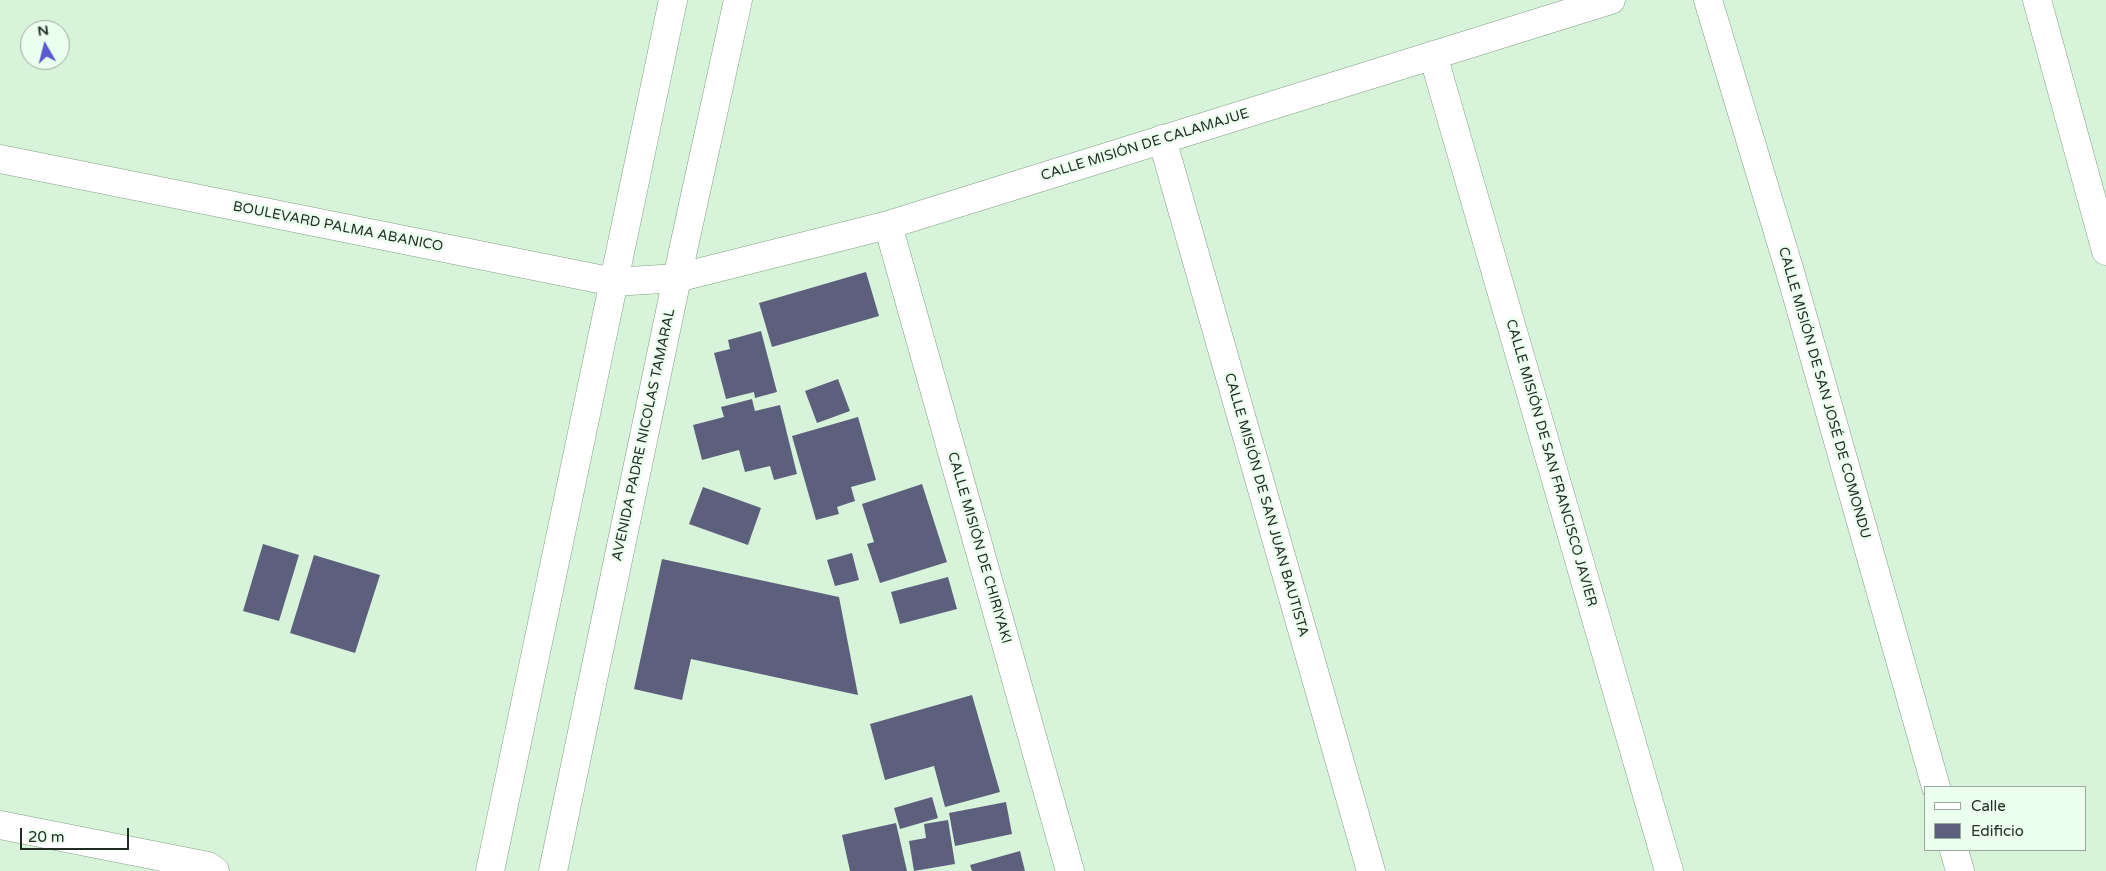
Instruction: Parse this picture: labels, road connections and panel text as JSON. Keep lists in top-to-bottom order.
{
  "streets": {
    "street": [
      "CALLE MISIÓN DE CALAMAJUE",
      "BOULEVARD PALMA ABANICO",
      "CALLE MISIÓN DE SAN JOSÉ DE COMONDU",
      "AVENIDA PADRE NICOLAS TAMARAL",
      "CALLE MISIÓN DE SAN FRANCISCO JAVIER",
      "CALLE MISIÓN DE SAN JUAN BAUTISTA",
      "CALLE MISIÓN DE CHIRIYAKI"
    ]
  },
  "crossings": [
    ["CALLE MISIÓN DE CALAMAJUE", "BOULEVARD PALMA ABANICO"],
    ["CALLE MISIÓN DE CALAMAJUE", "AVENIDA PADRE NICOLAS TAMARAL"],
    ["CALLE MISIÓN DE CALAMAJUE", "CALLE MISIÓN DE SAN FRANCISCO JAVIER"],
    ["CALLE MISIÓN DE CALAMAJUE", "CALLE MISIÓN DE SAN JUAN BAUTISTA"],
    ["CALLE MISIÓN DE CALAMAJUE", "CALLE MISIÓN DE CHIRIYAKI"],
    ["BOULEVARD PALMA ABANICO", "AVENIDA PADRE NICOLAS TAMARAL"]
  ],
  "legend": ["Calle", "Edificio"],
  "scale_bar": "20 m",
  "north": "top"
}
